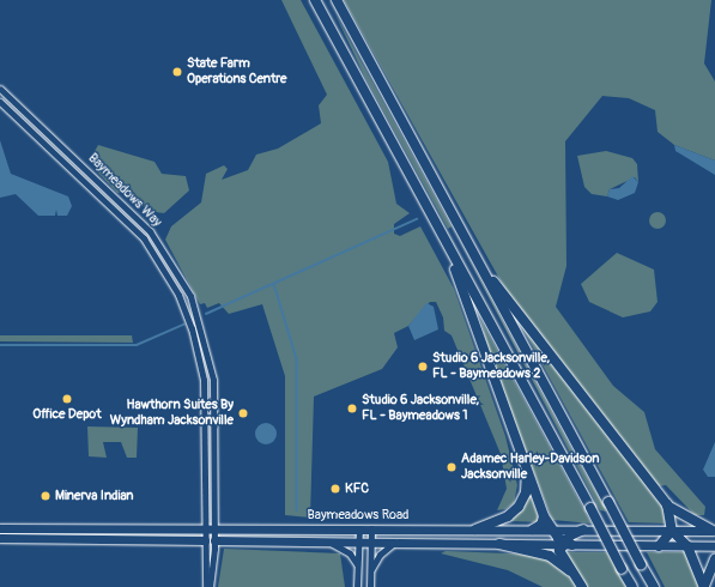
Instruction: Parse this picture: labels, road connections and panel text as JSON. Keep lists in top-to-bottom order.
{
  "streets": {
    "main road": ["Baymeadows Road"],
    "street": ["Baymeadows Way"]
  },
  "crossings": [
    ["Baymeadows Way", "Baymeadows Road"]
  ],
  "places": [
    "State Farm Operations Centre",
    "Studio 6 Jacksonville, FL - Baymeadows 2",
    "Office Depot",
    "Studio 6 Jacksonville, FL - Baymeadows 1",
    "Hawthorn Suites By Wyndham Jacksonville",
    "Adamec Harley-Davidson Jacksonville",
    "KFC",
    "Minerva Indian"
  ]
}
